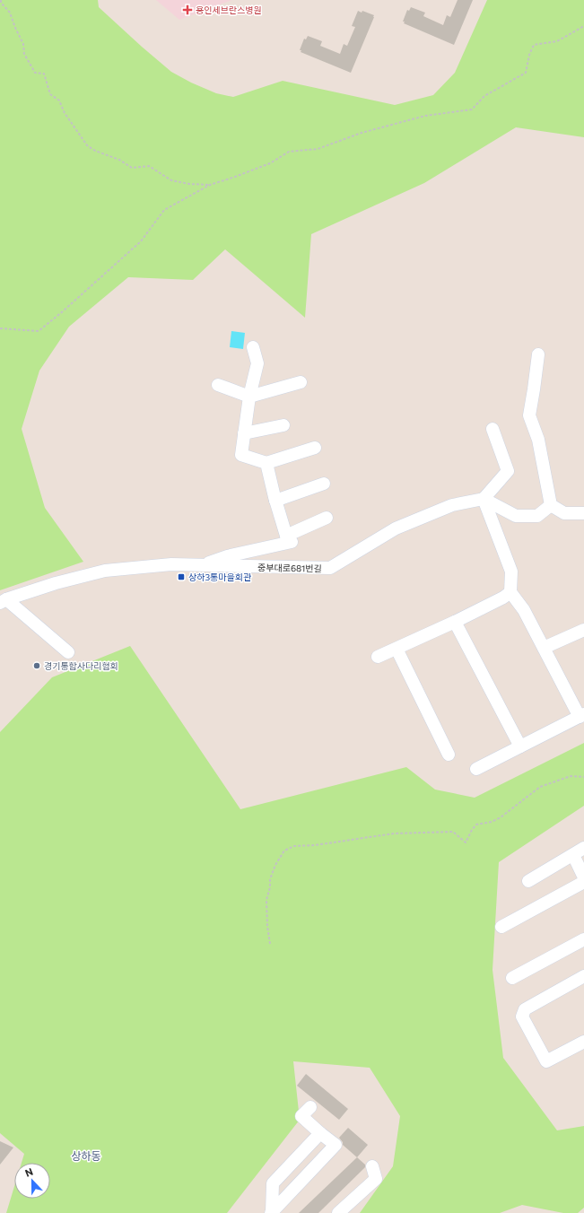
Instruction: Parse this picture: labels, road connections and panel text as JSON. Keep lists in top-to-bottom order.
{
  "streets": {
    "street": ["중부대로681번길"]
  },
  "districts": ["상하동"],
  "places": {
    "health": ["용인세브란스병원"],
    "transit": ["상하3통마을회관"],
    "other": ["경기통합사다리협회"]
  },
  "north": "top"
}
